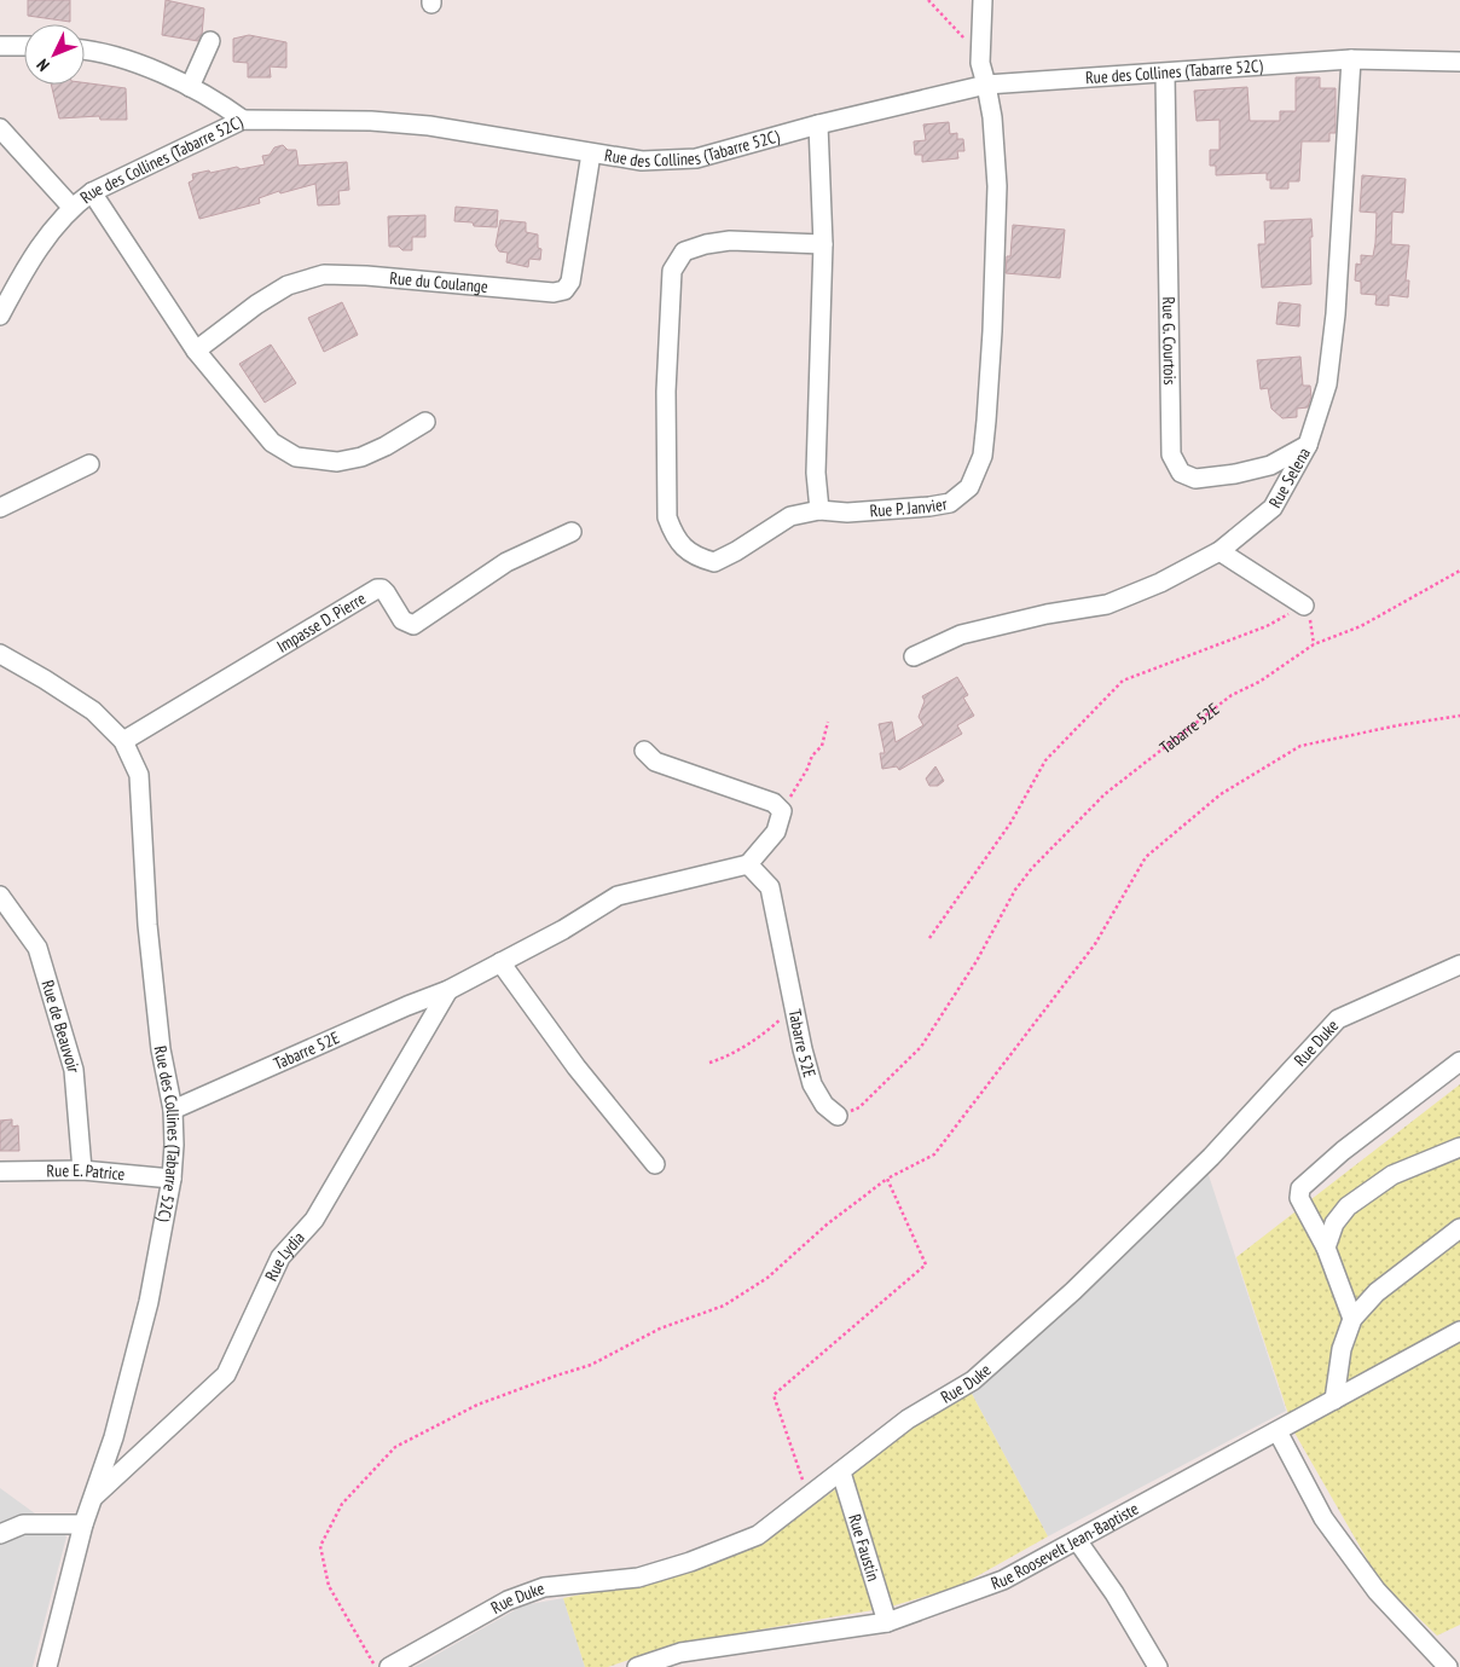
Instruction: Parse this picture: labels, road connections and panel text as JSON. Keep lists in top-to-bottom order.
{
  "streets": {
    "street": [
      "Rue des Collines (Tabarre 52C)",
      "Rue du Coulange",
      "Rue G. Courtois",
      "Rue Selena",
      "Rue P. Janvier",
      "Impasse D. Pierre",
      "Tabarre 52E",
      "Rue de Beauvoir",
      "Rue Duke",
      "Rue E. Patrice",
      "Rue Lydia",
      "Rue Roosevelt Jean-Baptiste",
      "Rue Faustin"
    ]
  },
  "crossings": [
    ["Rue des Collines (Tabarre 52C)", "Rue du Coulange"],
    ["Rue des Collines (Tabarre 52C)", "Rue G. Courtois"],
    ["Rue des Collines (Tabarre 52C)", "Rue Selena"],
    ["Rue des Collines (Tabarre 52C)", "Rue P. Janvier"],
    ["Rue des Collines (Tabarre 52C)", "Impasse D. Pierre"],
    ["Rue des Collines (Tabarre 52C)", "Tabarre 52E"],
    ["Rue des Collines (Tabarre 52C)", "Rue E. Patrice"],
    ["Rue des Collines (Tabarre 52C)", "Rue Lydia"],
    ["Rue G. Courtois", "Rue Selena"],
    ["Tabarre 52E", "Rue Lydia"],
    ["Rue de Beauvoir", "Rue E. Patrice"],
    ["Rue Duke", "Rue Faustin"],
    ["Rue Roosevelt Jean-Baptiste", "Rue Faustin"]
  ],
  "north": "bottom left"
}
